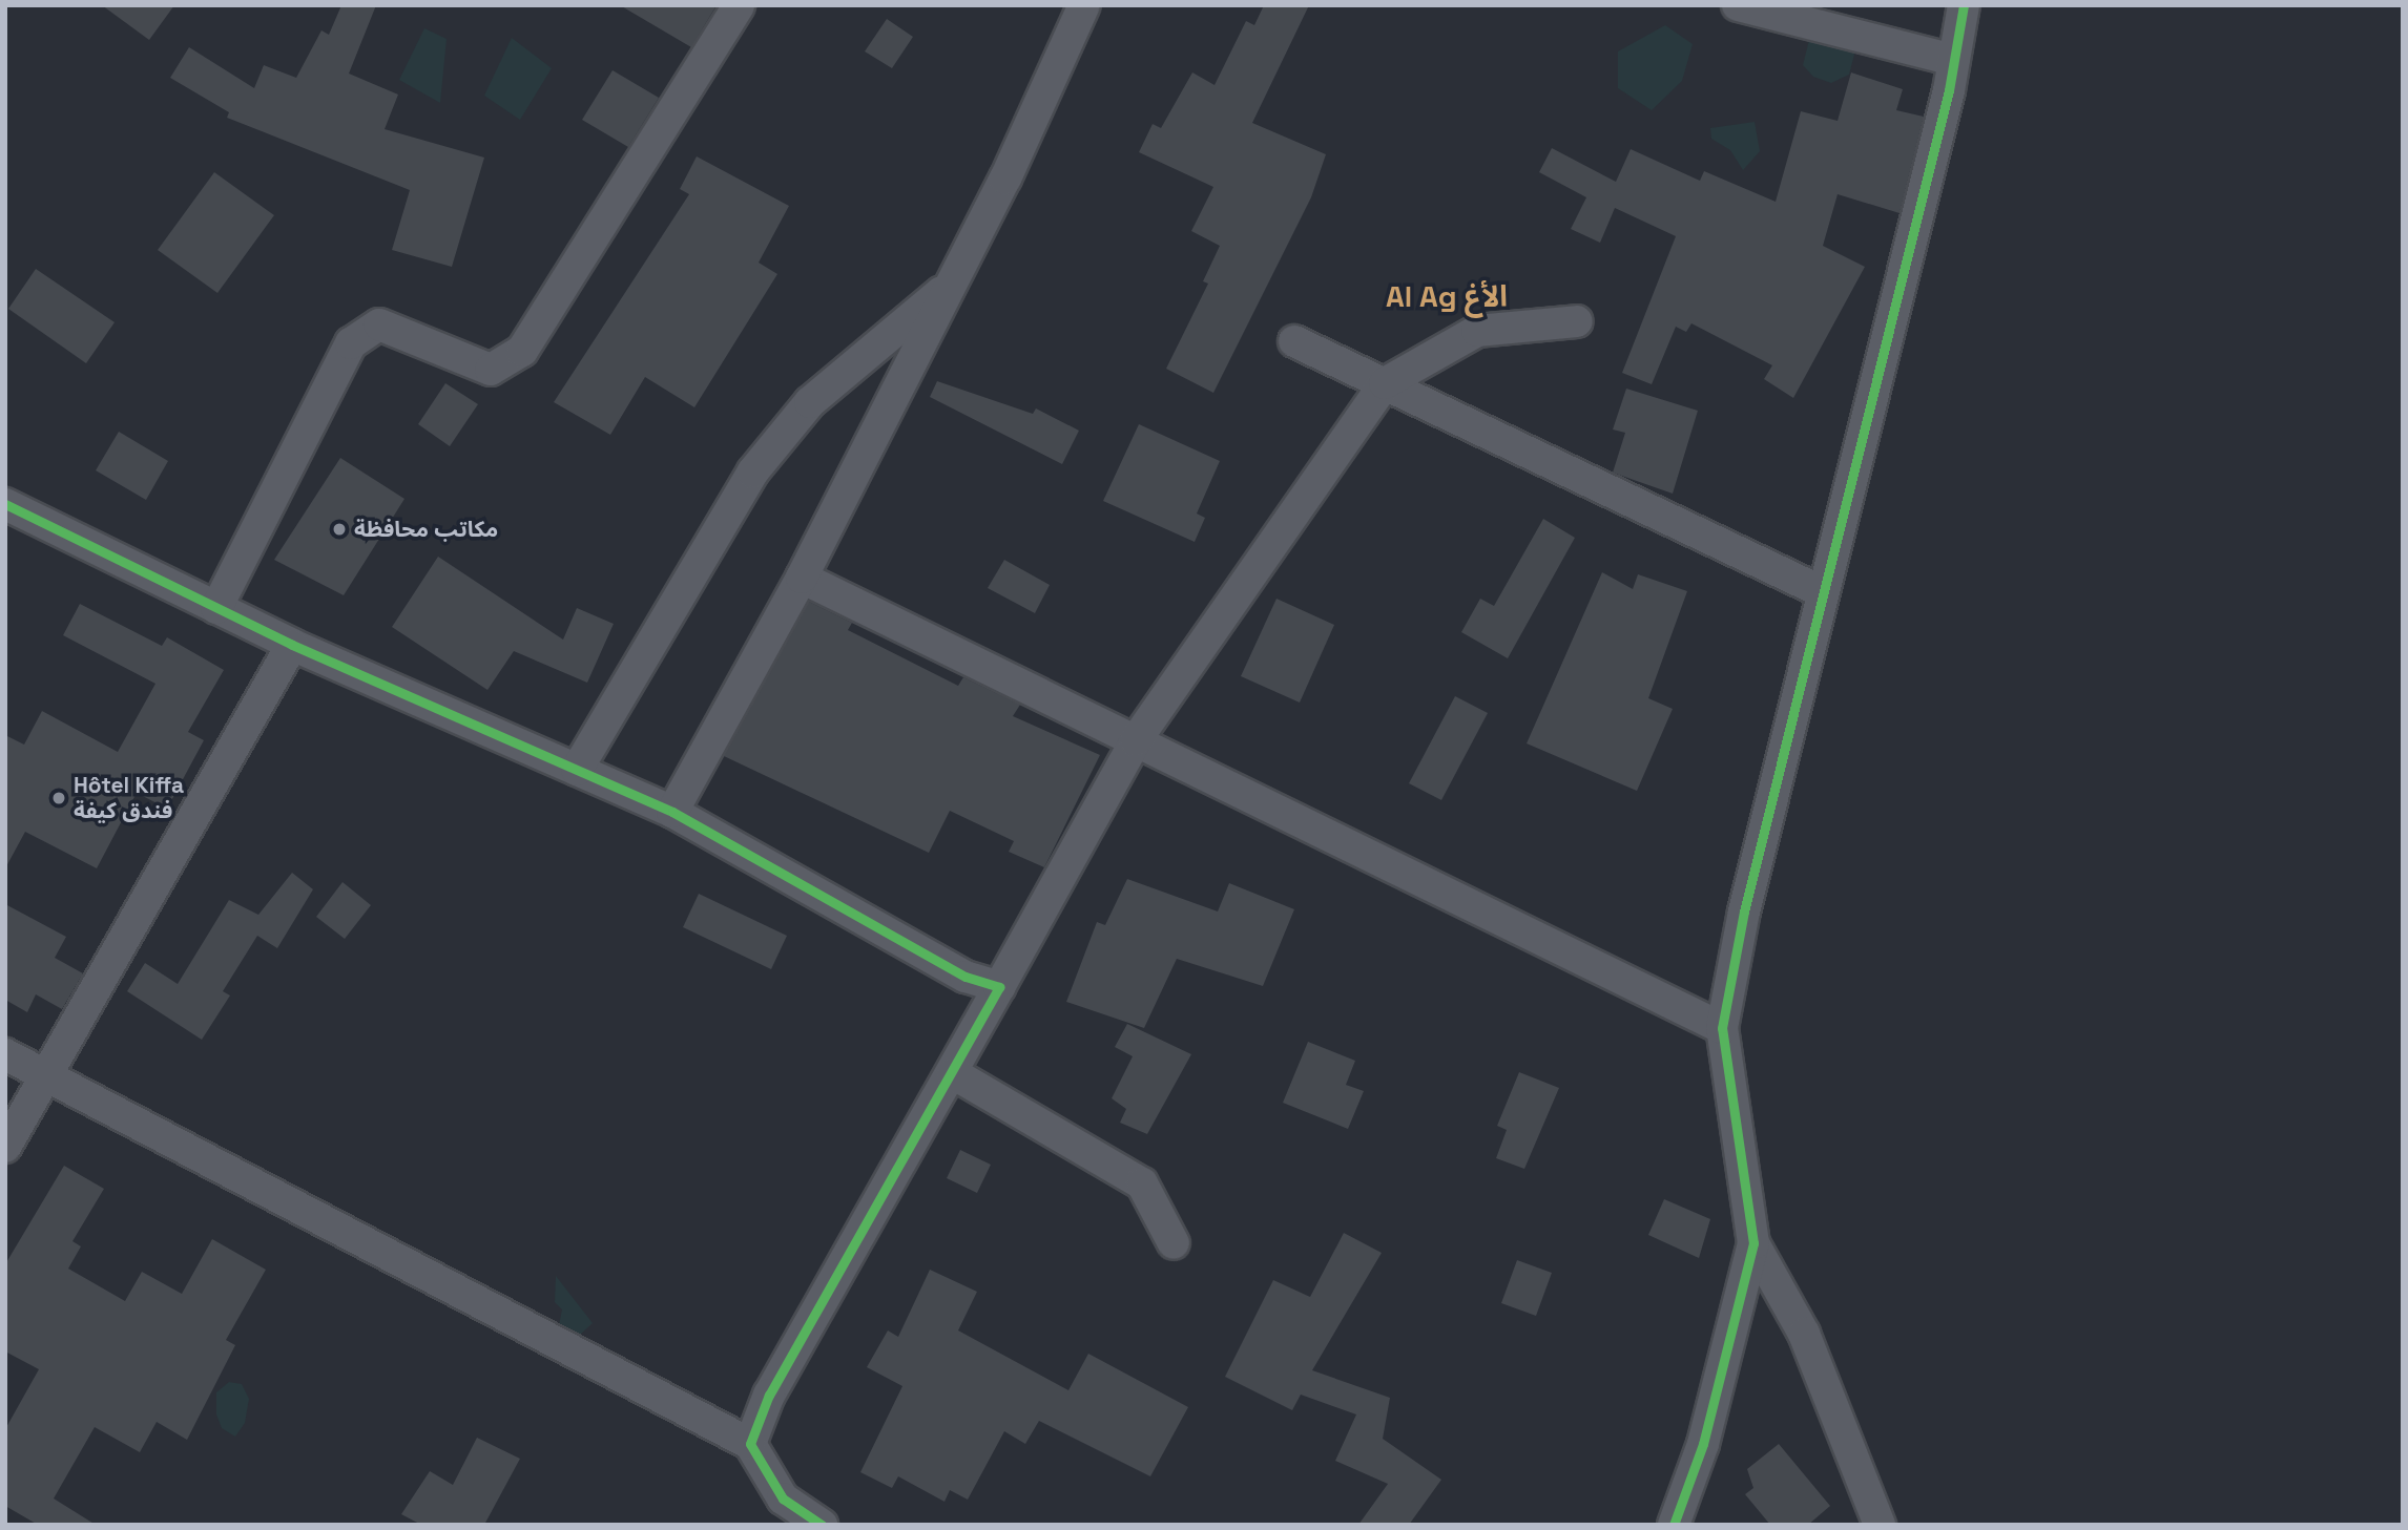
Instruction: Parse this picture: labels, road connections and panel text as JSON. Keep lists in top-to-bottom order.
{
  "districts": ["Al Ag الأغ"],
  "places": ["مكاتب محافظة", "Hôtel Kiffa فندق كيفة"]
}
